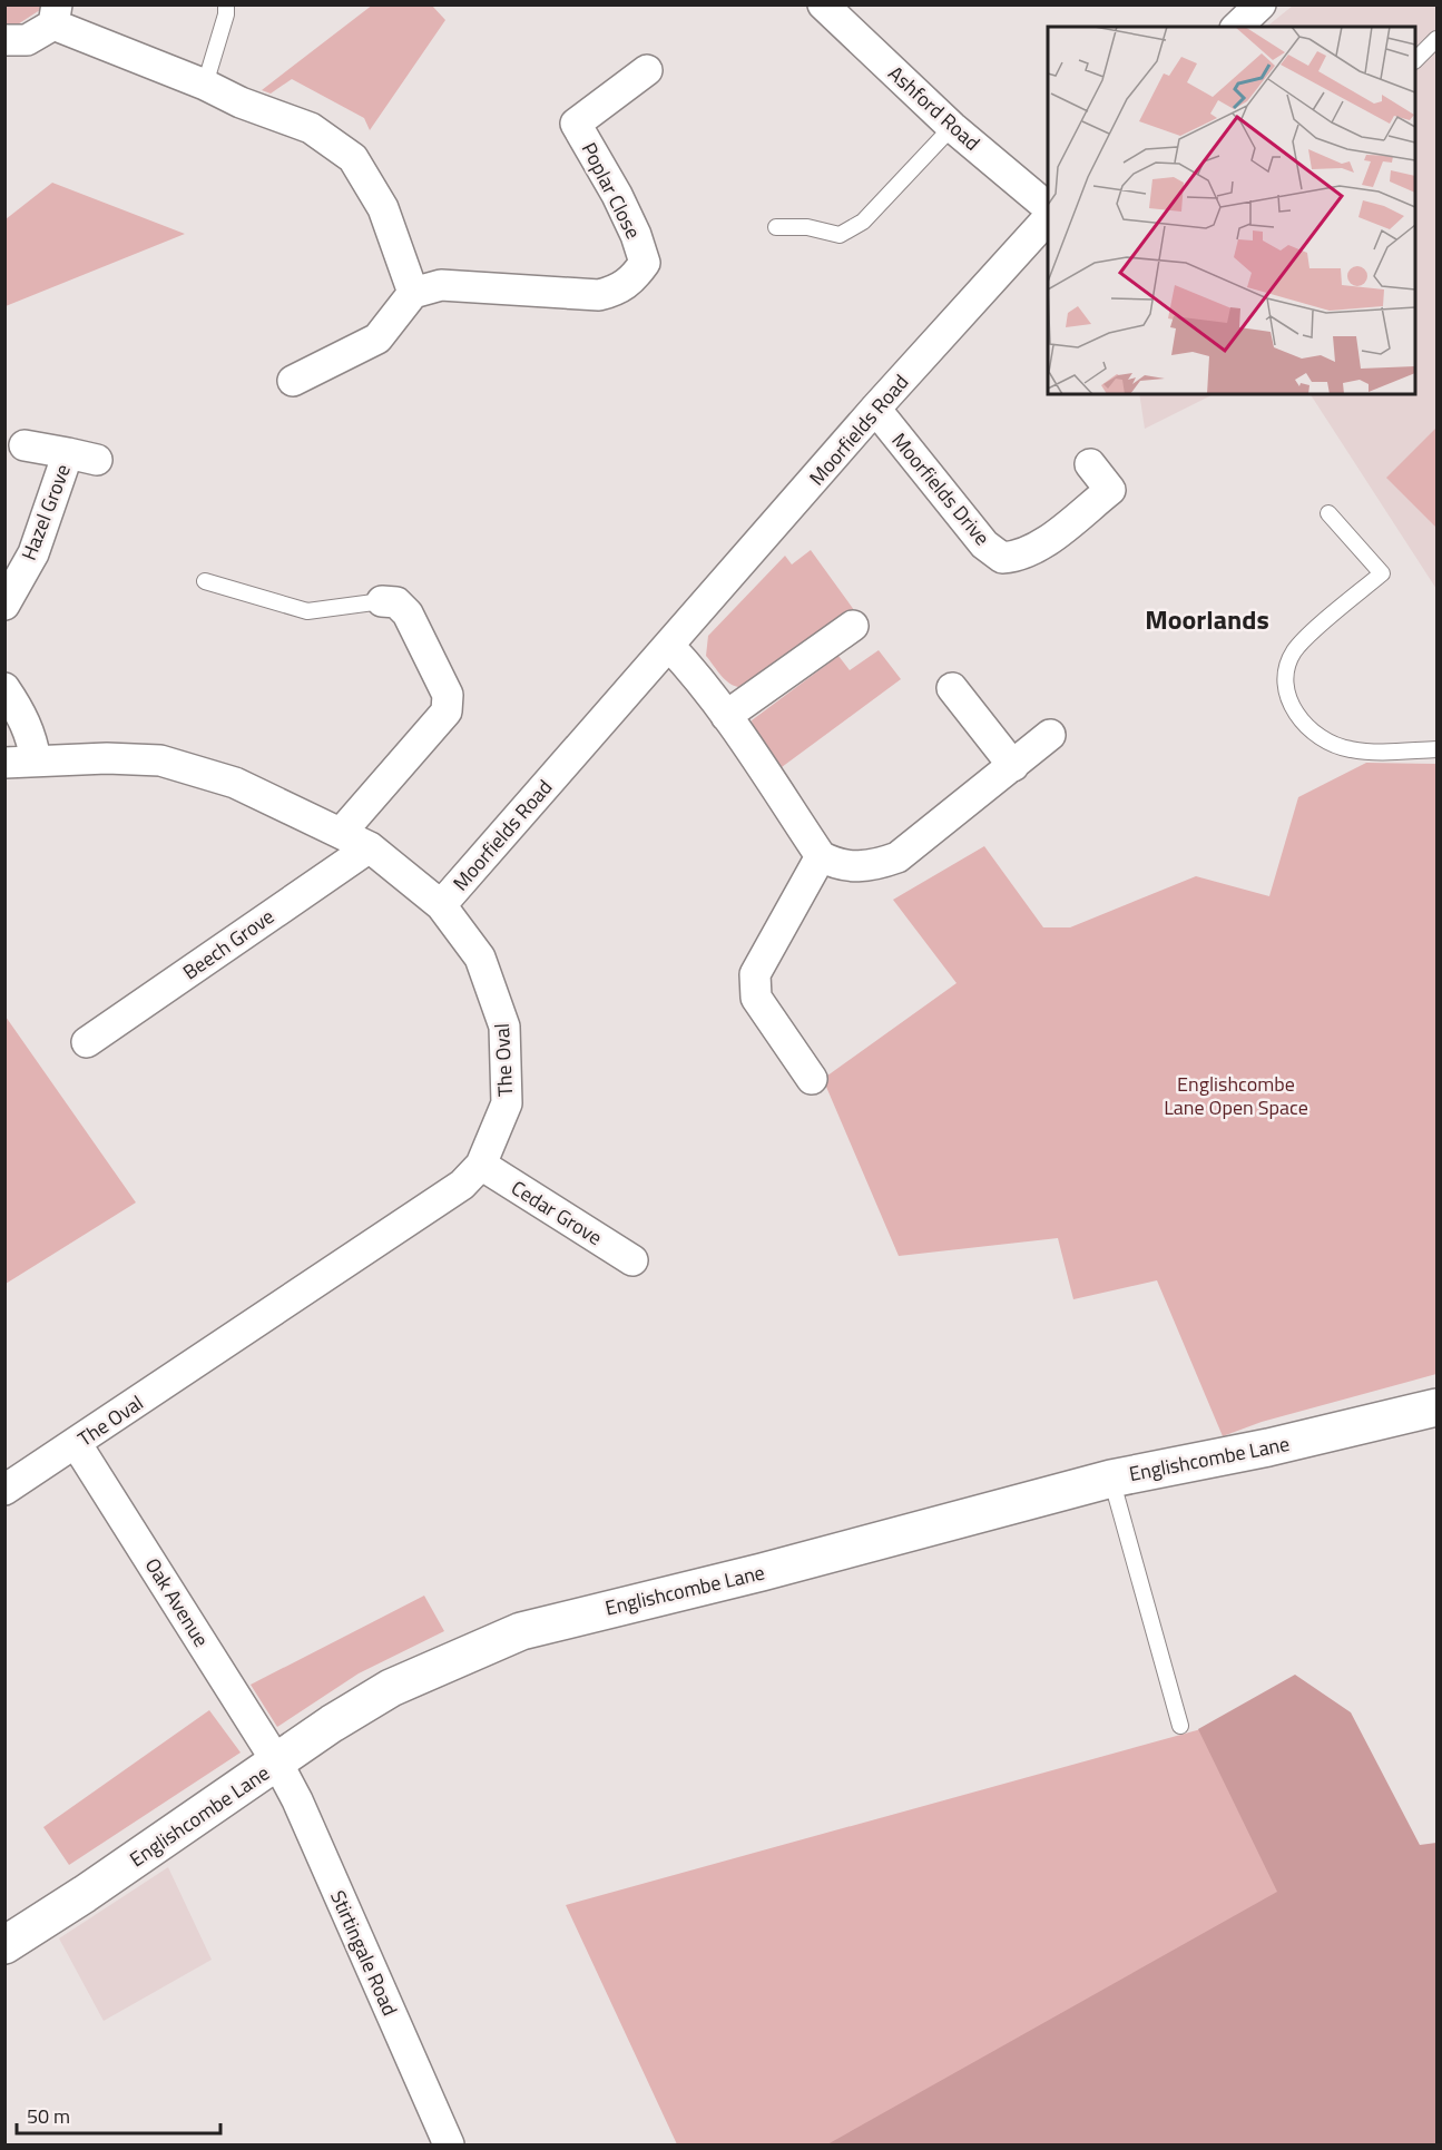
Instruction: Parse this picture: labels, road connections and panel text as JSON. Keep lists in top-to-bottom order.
{
  "streets": {
    "street": [
      "Ashford Road",
      "Poplar Close",
      "Moorfields Road",
      "Moorfields Drive",
      "Hazel Grove",
      "Beech Grove",
      "The Oval",
      "Cedar Grove",
      "Englishcombe Lane",
      "Oak Avenue",
      "Stirtingale Road"
    ]
  },
  "crossings": [
    ["Moorfields Road", "Moorfields Drive"],
    ["Moorfields Road", "The Oval"],
    ["Beech Grove", "The Oval"],
    ["The Oval", "Cedar Grove"],
    ["The Oval", "Oak Avenue"],
    ["Englishcombe Lane", "Oak Avenue"],
    ["Englishcombe Lane", "Stirtingale Road"],
    ["Oak Avenue", "Stirtingale Road"]
  ],
  "districts": ["Moorlands"],
  "parks": ["Englishcombe Lane Open Space"],
  "scale_bar": "50 m"
}
